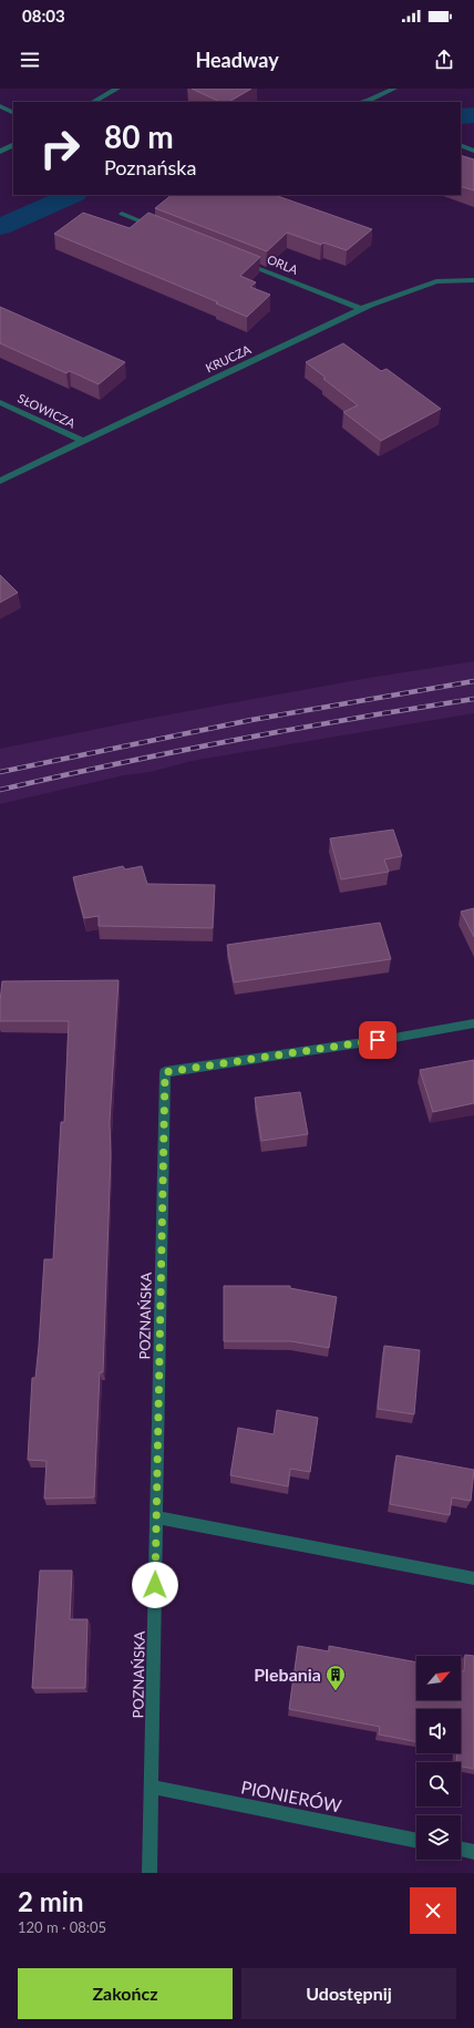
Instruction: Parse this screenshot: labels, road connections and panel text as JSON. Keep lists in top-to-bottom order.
{
  "streets": {
    "street": [
      "ORLA",
      "KRUCZA",
      "SŁOWICZA",
      "POZNAŃSKA",
      "PIONIERÓW"
    ]
  },
  "crossings": [
    ["ORLA", "KRUCZA"],
    ["KRUCZA", "SŁOWICZA"],
    ["POZNAŃSKA", "PIONIERÓW"]
  ],
  "places": {
    "building": ["Plebania"]
  },
  "north": "top right",
  "page": {
    "status": "08:03",
    "header": "Headway",
    "turn": ["80 m", "Poznańska"],
    "heading": ["2 min", "120 m · 08:05"],
    "buttons": ["Zakończ", "Udostępnij"]
  }
}
